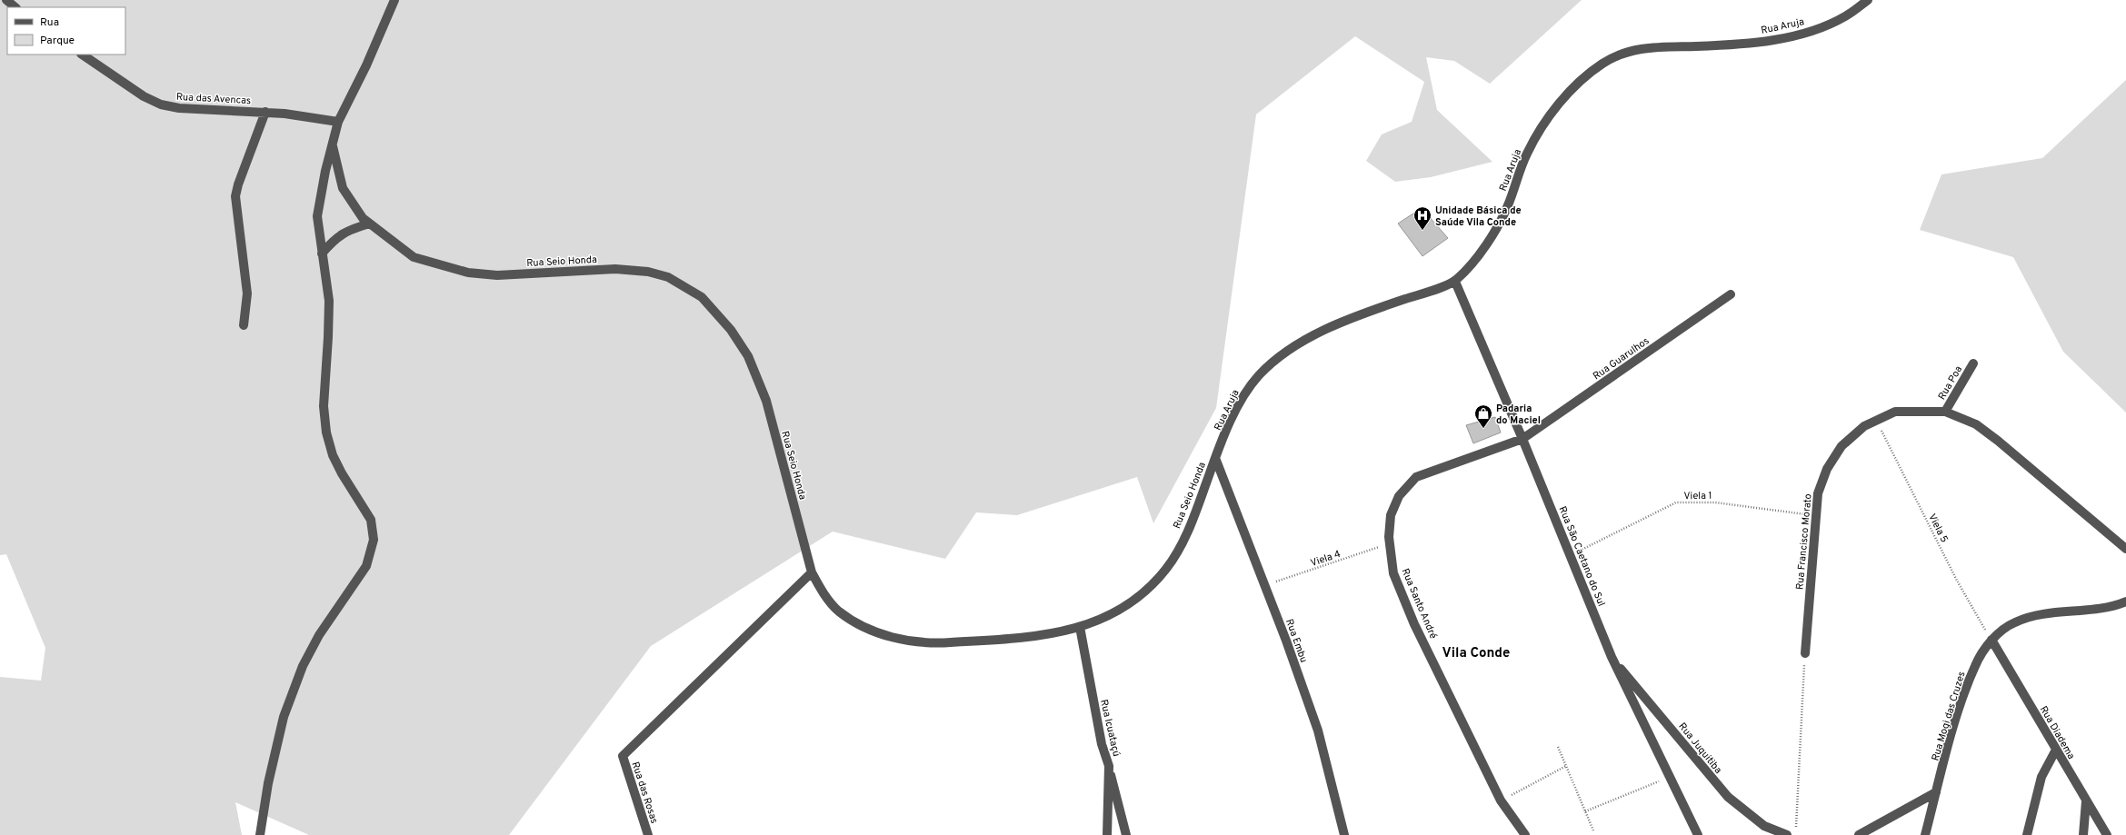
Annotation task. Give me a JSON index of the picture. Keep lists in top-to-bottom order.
{
  "streets": {
    "street": [
      "Rua Aruja",
      "Rua das Avencas",
      "Rua Seio Honda",
      "Rua Guarulhos",
      "Rua Poa",
      "Rua Francisco Morato",
      "Rua São Caetano do Sul",
      "Rua Santo André",
      "Rua Embu",
      "Rua Mogi das Cruzes",
      "Rua Icuataçú",
      "Rua Diadema",
      "Rua Juquitiba",
      "Rua das Rosas"
    ],
    "path": ["Viela 1", "Viela 5", "Viela 4"]
  },
  "crossings": [
    ["Rua Aruja", "Rua Seio Honda"],
    ["Rua Aruja", "Rua São Caetano do Sul"],
    ["Rua Aruja", "Rua Embu"],
    ["Rua Seio Honda", "Rua Embu"],
    ["Rua Seio Honda", "Rua Icuataçú"],
    ["Rua Seio Honda", "Rua das Rosas"],
    ["Rua Guarulhos", "Rua São Caetano do Sul"],
    ["Rua Guarulhos", "Rua Santo André"],
    ["Rua Poa", "Rua Francisco Morato"],
    ["Viela 1", "Rua Francisco Morato"],
    ["Viela 1", "Rua São Caetano do Sul"],
    ["Viela 5", "Rua Francisco Morato"],
    ["Viela 5", "Rua Mogi das Cruzes"],
    ["Viela 5", "Rua Diadema"],
    ["Rua São Caetano do Sul", "Rua Santo André"],
    ["Rua São Caetano do Sul", "Rua Juquitiba"],
    ["Viela 4", "Rua Santo André"],
    ["Viela 4", "Rua Embu"],
    ["Rua Mogi das Cruzes", "Rua Diadema"]
  ],
  "districts": ["Vila Conde"],
  "places": {
    "hospital": ["Unidade Básica de Saúde Vila Conde"],
    "shop": ["Padaria do Maciel"]
  },
  "legend": ["Rua", "Parque"]
}
